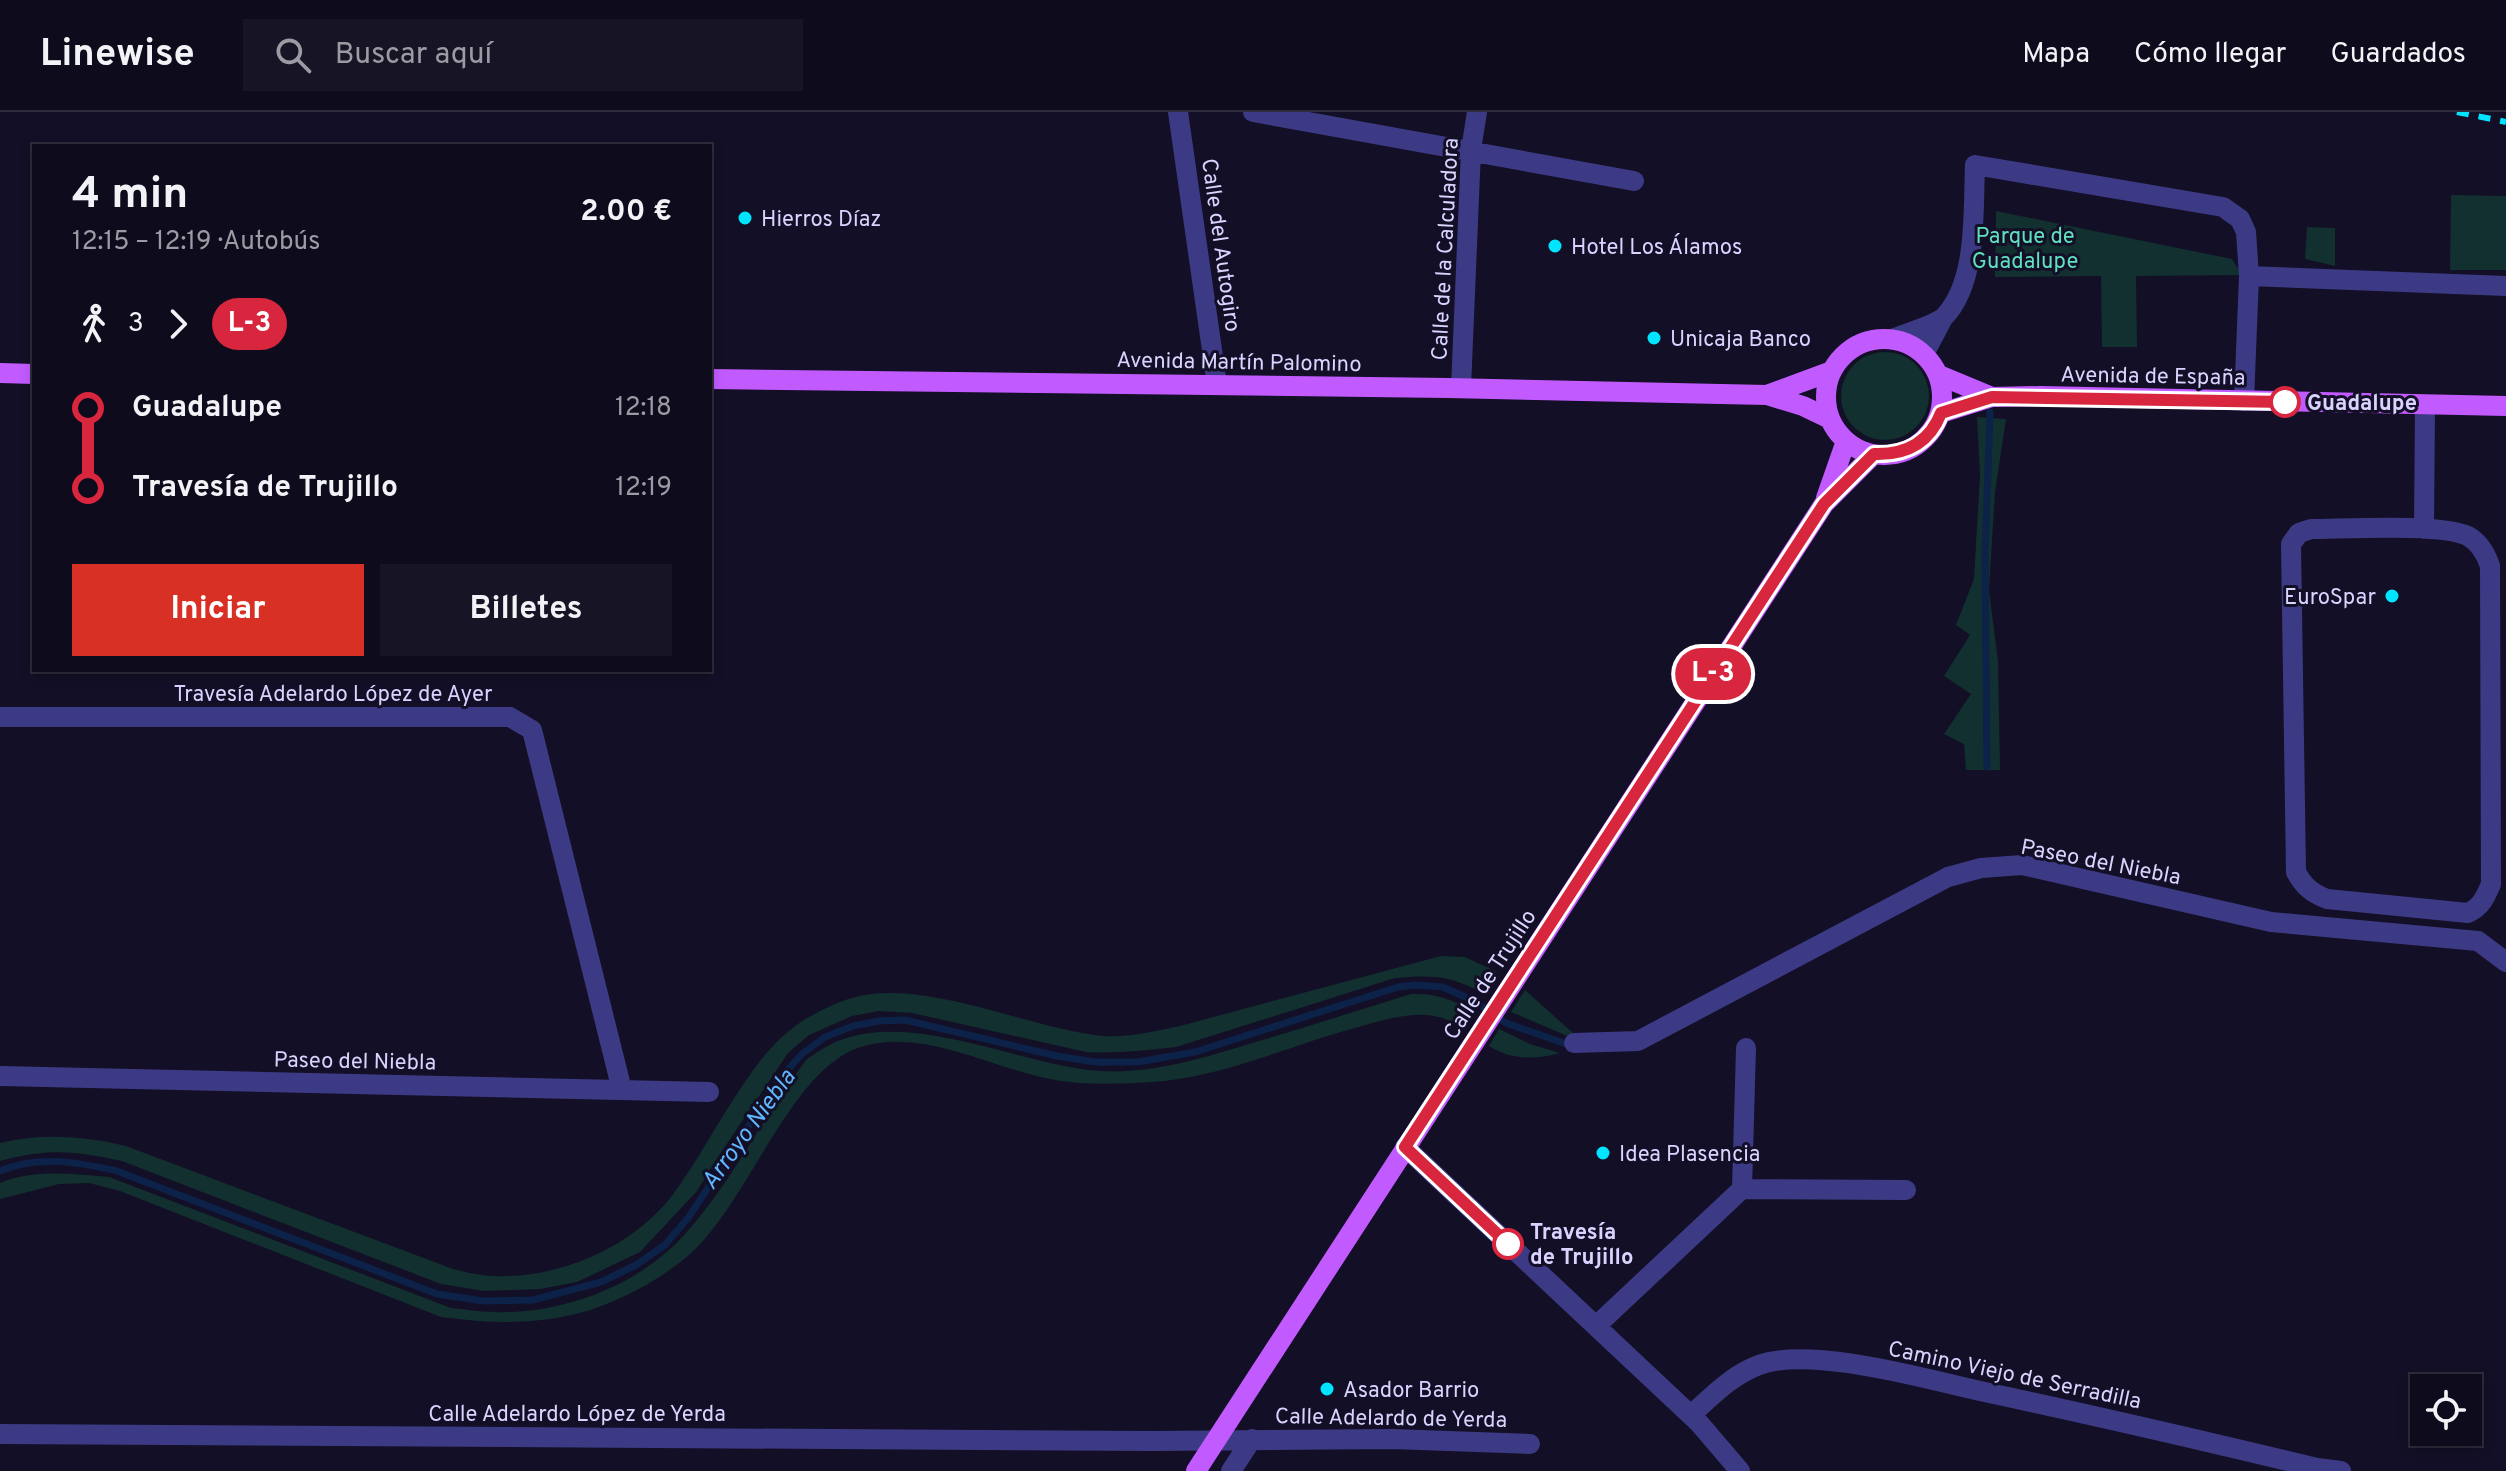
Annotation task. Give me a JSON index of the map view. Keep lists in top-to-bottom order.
{
  "streets": {
    "main road": ["Avenida Martín Palomino", "Avenida de España", "Calle de Trujillo"],
    "street": [
      "Calle del Autogiro",
      "Calle de la Calculadora",
      "Travesía Adelardo López de Ayer",
      "Paseo del Niebla",
      "Camino Viejo de Serradilla",
      "Calle Adelardo López de Yerda",
      "Calle Adelardo de Yerda"
    ]
  },
  "crossings": [
    ["Calle del Autogiro", "Avenida Martín Palomino"],
    ["Calle de la Calculadora", "Avenida Martín Palomino"],
    ["Avenida Martín Palomino", "Avenida de España"],
    ["Travesía Adelardo López de Ayer", "Paseo del Niebla"],
    ["Calle de Trujillo", "Calle Adelardo López de Yerda"],
    ["Calle de Trujillo", "Calle Adelardo de Yerda"],
    ["Calle Adelardo López de Yerda", "Calle Adelardo de Yerda"]
  ],
  "water": ["Arroyo Niebla"],
  "parks": ["Parque de Guadalupe"],
  "places": [
    "Hierros Díaz",
    "Hotel Los Álamos",
    "Unicaja Banco",
    "Guadalupe",
    "EuroSpar",
    "Idea Plasencia",
    "Travesía de Trujillo",
    "Asador Barrio"
  ],
  "lines": ["bus line L-3"],
  "page": {
    "header": "Linewise",
    "search": "Buscar aquí",
    "nav": ["Mapa", "Cómo llegar", "Guardados"],
    "on_map": "L-3",
    "heading": ["4 min", "12:15 – 12:19 · Autobús", "2.00 €"],
    "legs": ["3", "L-3"],
    "list": [
      {
        "name": "Guadalupe",
        "value": "12:18"
      },
      {
        "name": "Travesía de Trujillo",
        "value": "12:19"
      }
    ],
    "buttons": ["Iniciar", "Billetes"]
  }
}
